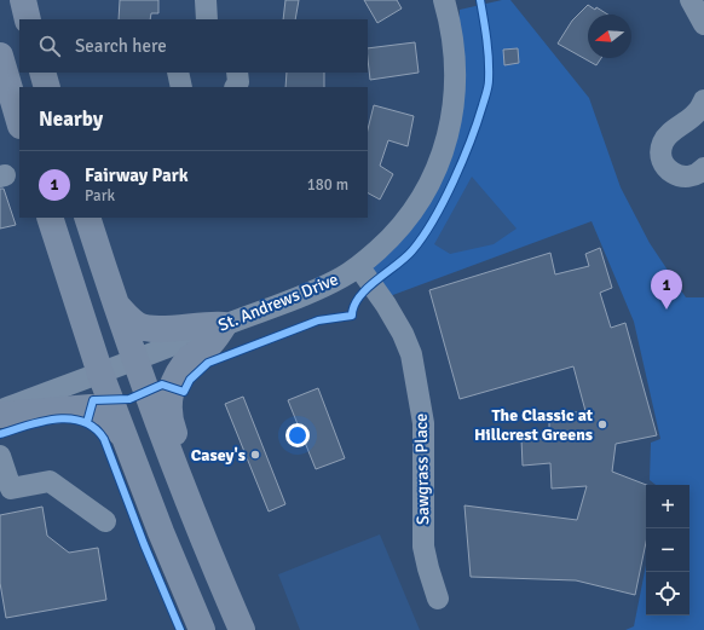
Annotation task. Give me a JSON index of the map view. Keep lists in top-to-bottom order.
{
  "streets": {
    "street": ["St. Andrews Drive", "Sawgrass Place"]
  },
  "crossings": [
    ["St. Andrews Drive", "Sawgrass Place"]
  ],
  "places": ["The Classic at Hillcrest Greens", "Casey's"],
  "north": "left",
  "page": {
    "search": "Search here",
    "heading": "Nearby",
    "list": [
      {
        "mark": "1",
        "name": "Fairway Park",
        "note": "Park",
        "value": "180 m"
      }
    ],
    "pins": "1",
    "map_buttons": ["+", "−"]
  }
}
